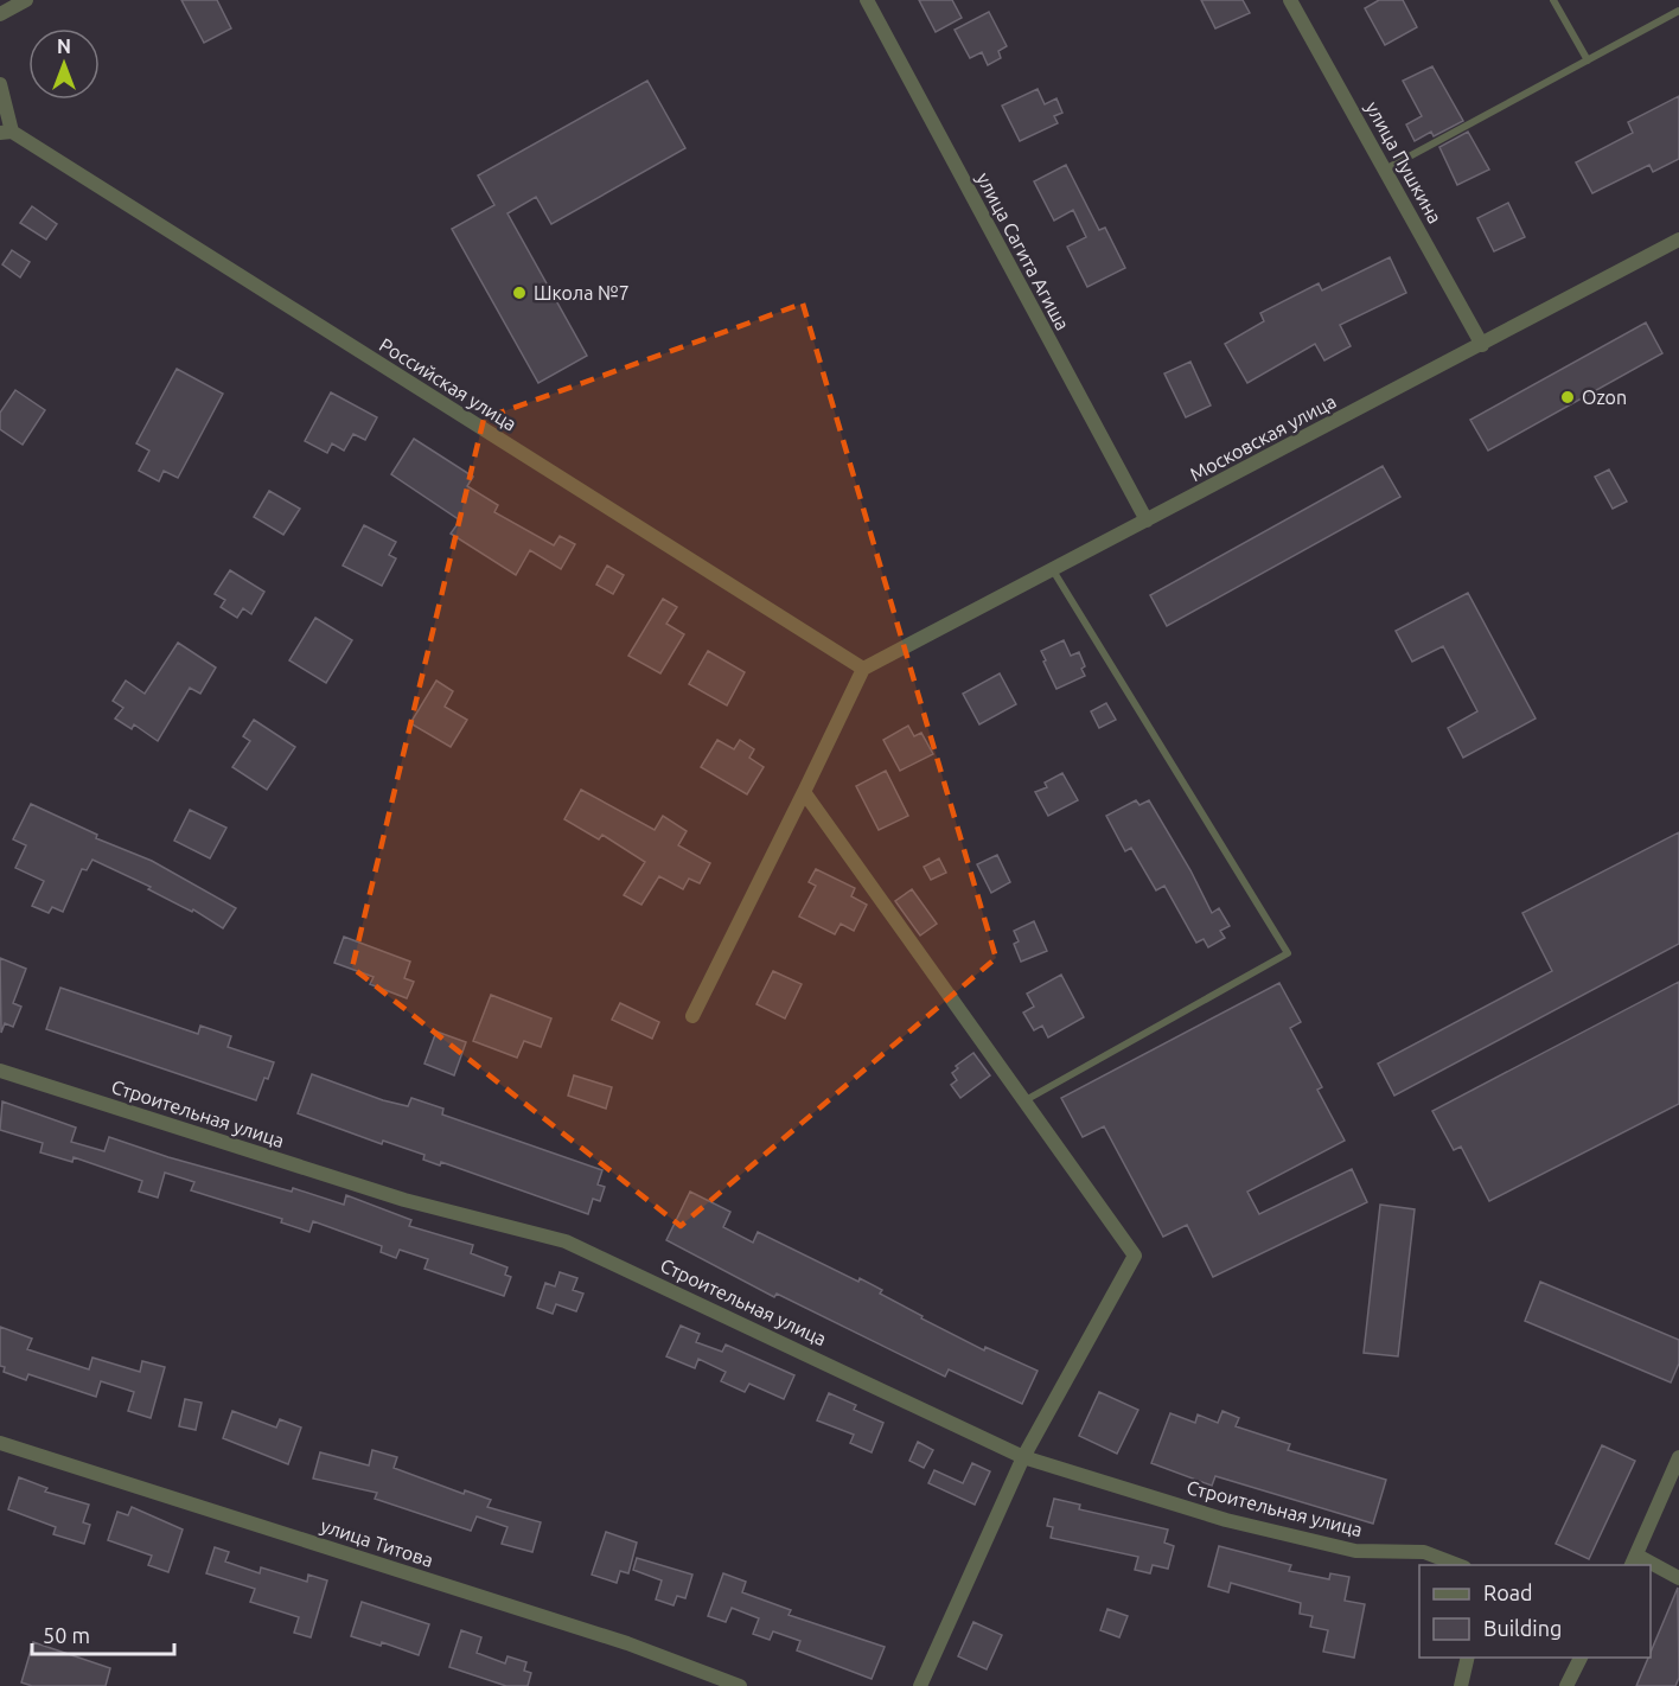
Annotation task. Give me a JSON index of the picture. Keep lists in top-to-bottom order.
{
  "streets": {
    "street": [
      "улица Пушкина",
      "улица Сагита Агиша",
      "Российская улица",
      "Московская улица",
      "Строительная улица",
      "улица Титова"
    ]
  },
  "crossings": [
    ["улица Пушкина", "Московская улица"],
    ["улица Сагита Агиша", "Московская улица"],
    ["Российская улица", "Московская улица"]
  ],
  "places": ["Школа №7", "Ozon"],
  "legend": ["Road", "Building"],
  "scale_bar": "50 m",
  "north": "top"
}
